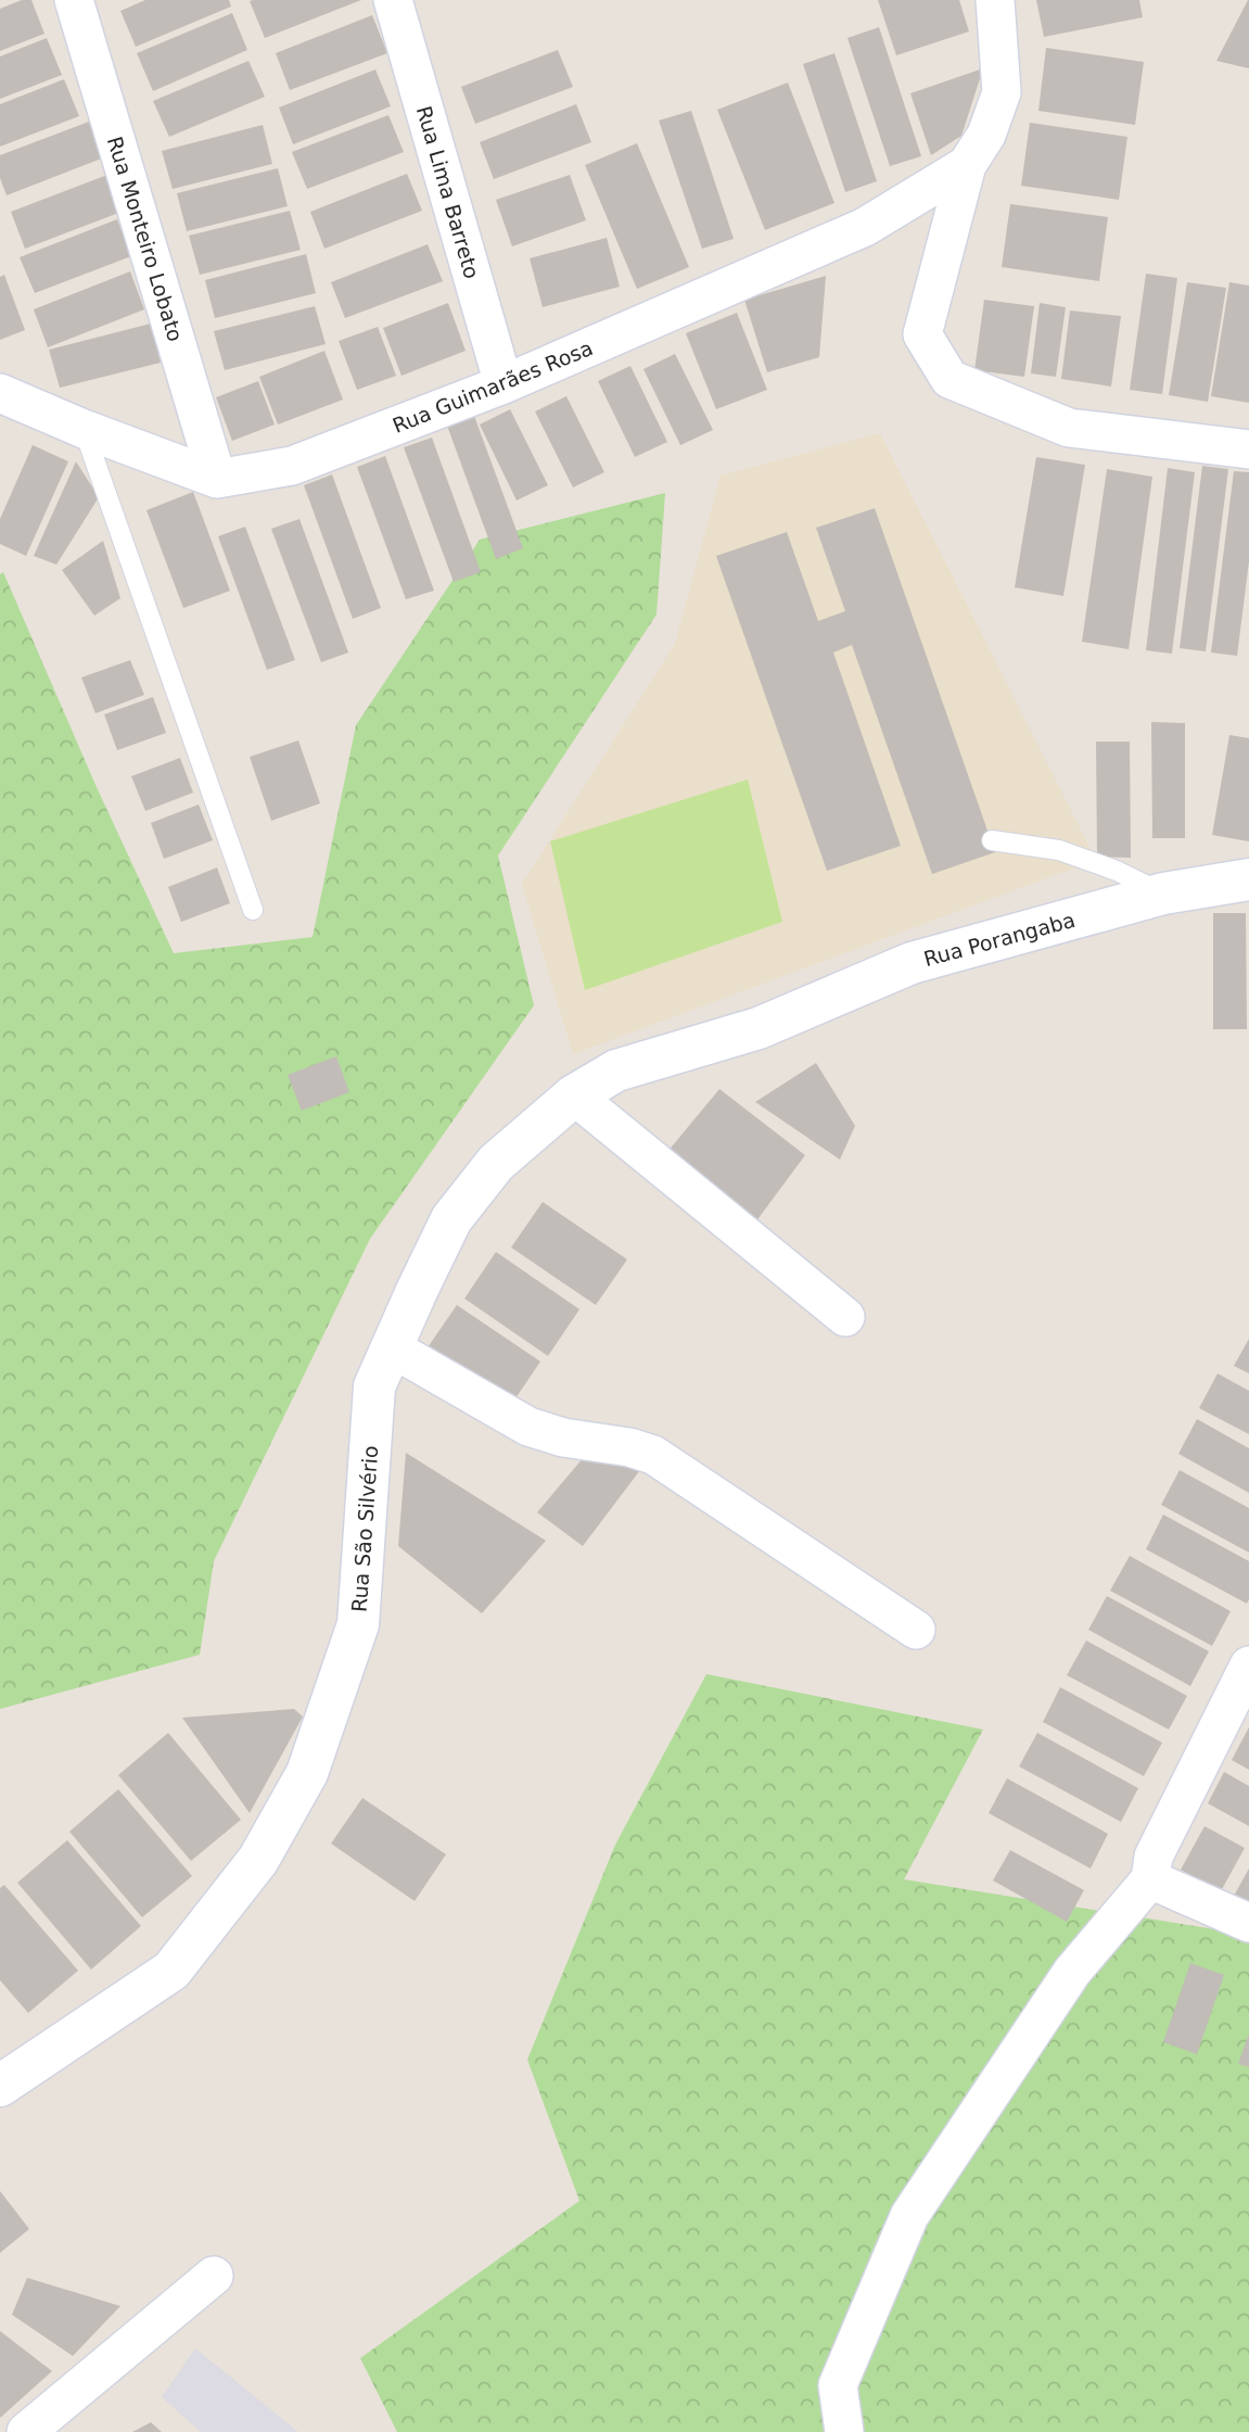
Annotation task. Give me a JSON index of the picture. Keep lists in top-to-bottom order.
{
  "streets": {
    "street": [
      "Rua Lima Barreto",
      "Rua Monteiro Lobato",
      "Rua Guimarães Rosa",
      "Rua Porangaba",
      "Rua São Silvério"
    ]
  },
  "crossings": [
    ["Rua Lima Barreto", "Rua Guimarães Rosa"],
    ["Rua Monteiro Lobato", "Rua Guimarães Rosa"],
    ["Rua Porangaba", "Rua São Silvério"]
  ]
}
